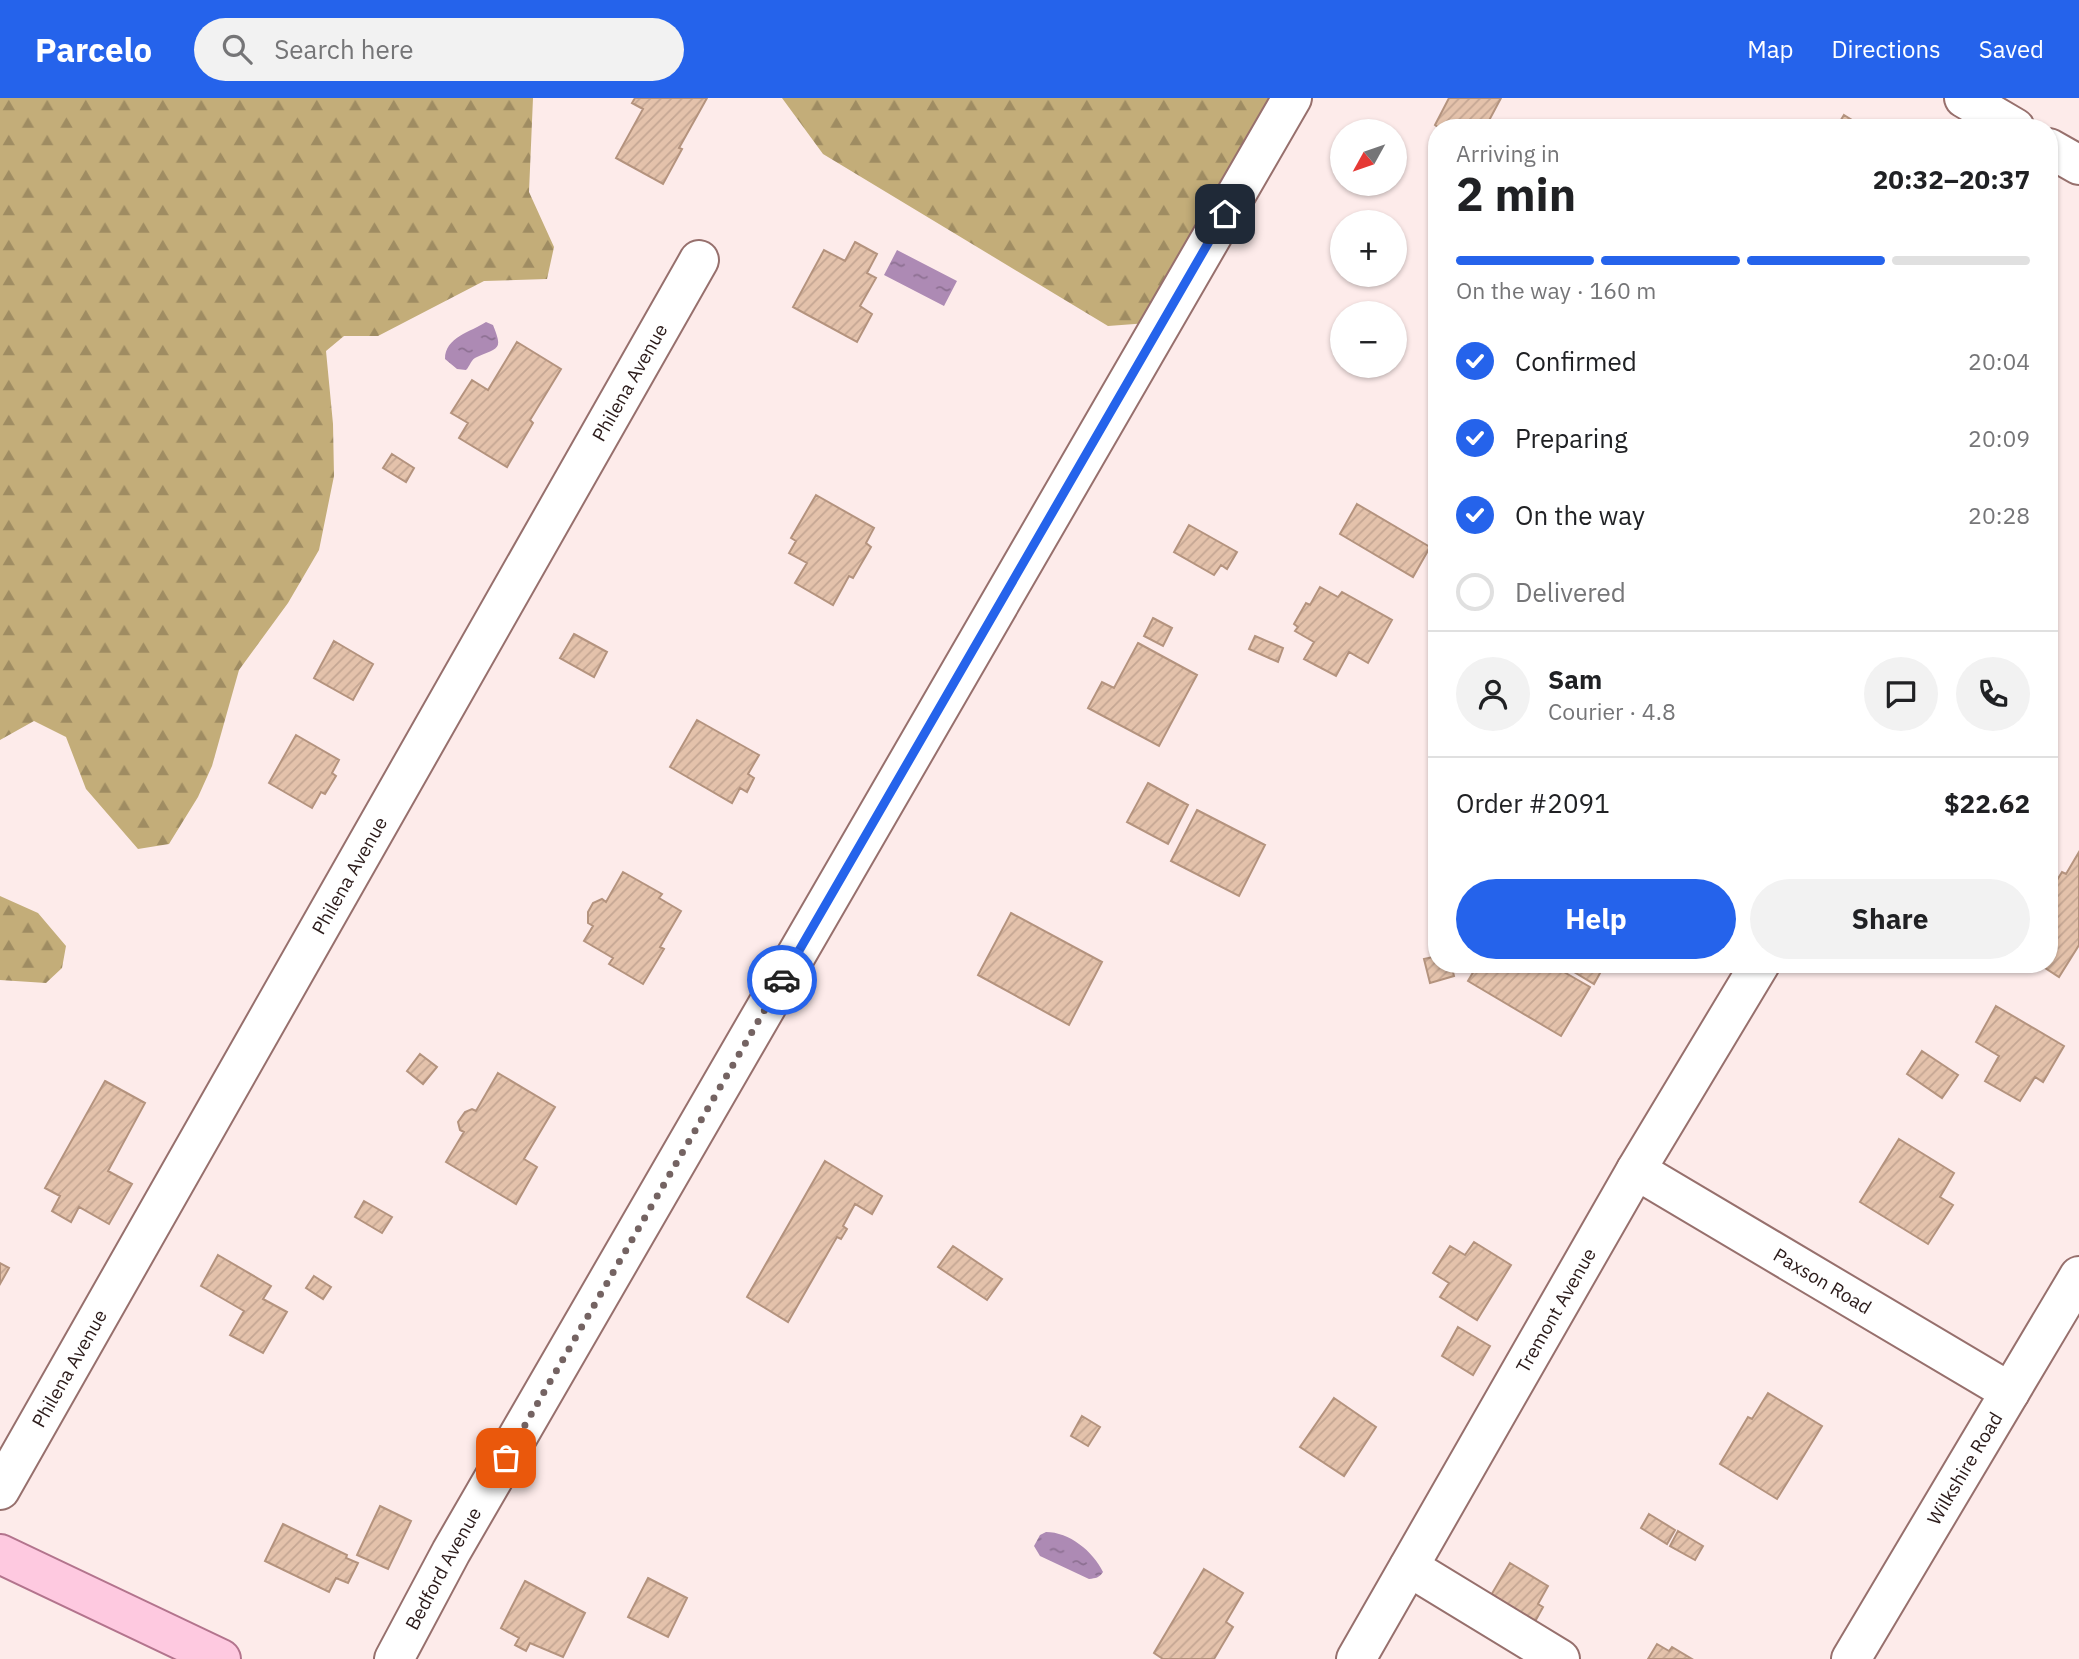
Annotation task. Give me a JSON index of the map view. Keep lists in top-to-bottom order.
{
  "streets": {
    "street": [
      "Philena Avenue",
      "Paxson Road",
      "Tremont Avenue",
      "Wilkshire Road",
      "Bedford Avenue"
    ]
  },
  "crossings": [
    ["Paxson Road", "Tremont Avenue"],
    ["Paxson Road", "Wilkshire Road"]
  ],
  "north": "bottom left",
  "page": {
    "header": "Parcelo",
    "search": "Search here",
    "nav": ["Map", "Directions", "Saved"],
    "map_buttons": ["+", "−"],
    "heading": ["2 min", "Arriving in", "20:32–20:37"],
    "panel": [
      "Sam",
      "Courier · 4.8",
      "Order #2091",
      "$22.62"
    ],
    "bar": "On the way · 160 m",
    "list": [
      ["Confirmed", "20:04"],
      ["Preparing", "20:09"],
      ["On the way", "20:28"],
      "Delivered"
    ],
    "buttons": ["Help", "Share"]
  }
}
